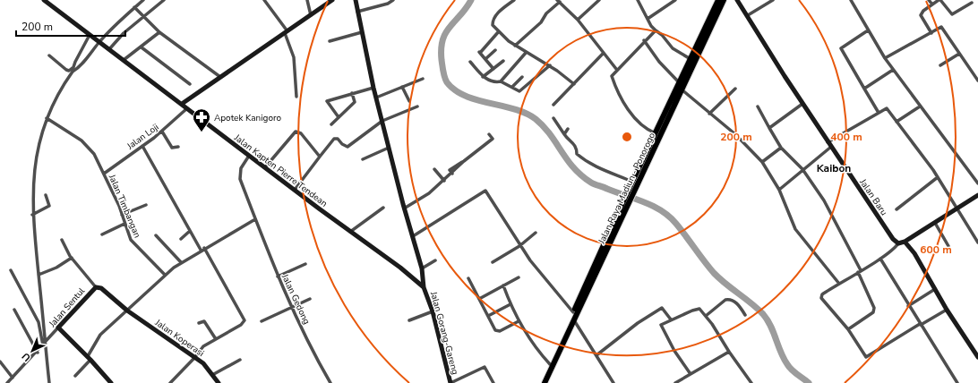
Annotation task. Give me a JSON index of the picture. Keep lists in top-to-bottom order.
{
  "streets": {
    "highway": ["Jalan Raya Madiun - Ponorogo"],
    "street": [
      "Jalan Loji",
      "Jalan Kapten Pierre Tendean",
      "Jalan Baru",
      "Jalan Timbangan",
      "Jalan Gedong",
      "Jalan Sentul",
      "Jalan Gorang-Gareng",
      "Jalan Koperasi"
    ]
  },
  "crossings": [
    ["Jalan Loji", "Jalan Kapten Pierre Tendean"],
    ["Jalan Loji", "Jalan Timbangan"],
    ["Jalan Kapten Pierre Tendean", "Jalan Gorang-Gareng"],
    ["Jalan Sentul", "Jalan Koperasi"]
  ],
  "districts": ["Kaibon"],
  "places": {
    "pharmacy": ["Apotek Kanigoro"]
  },
  "scale_bar": "200 m",
  "north": "bottom left",
  "rings": ["200 m", "400 m", "600 m"]
}
